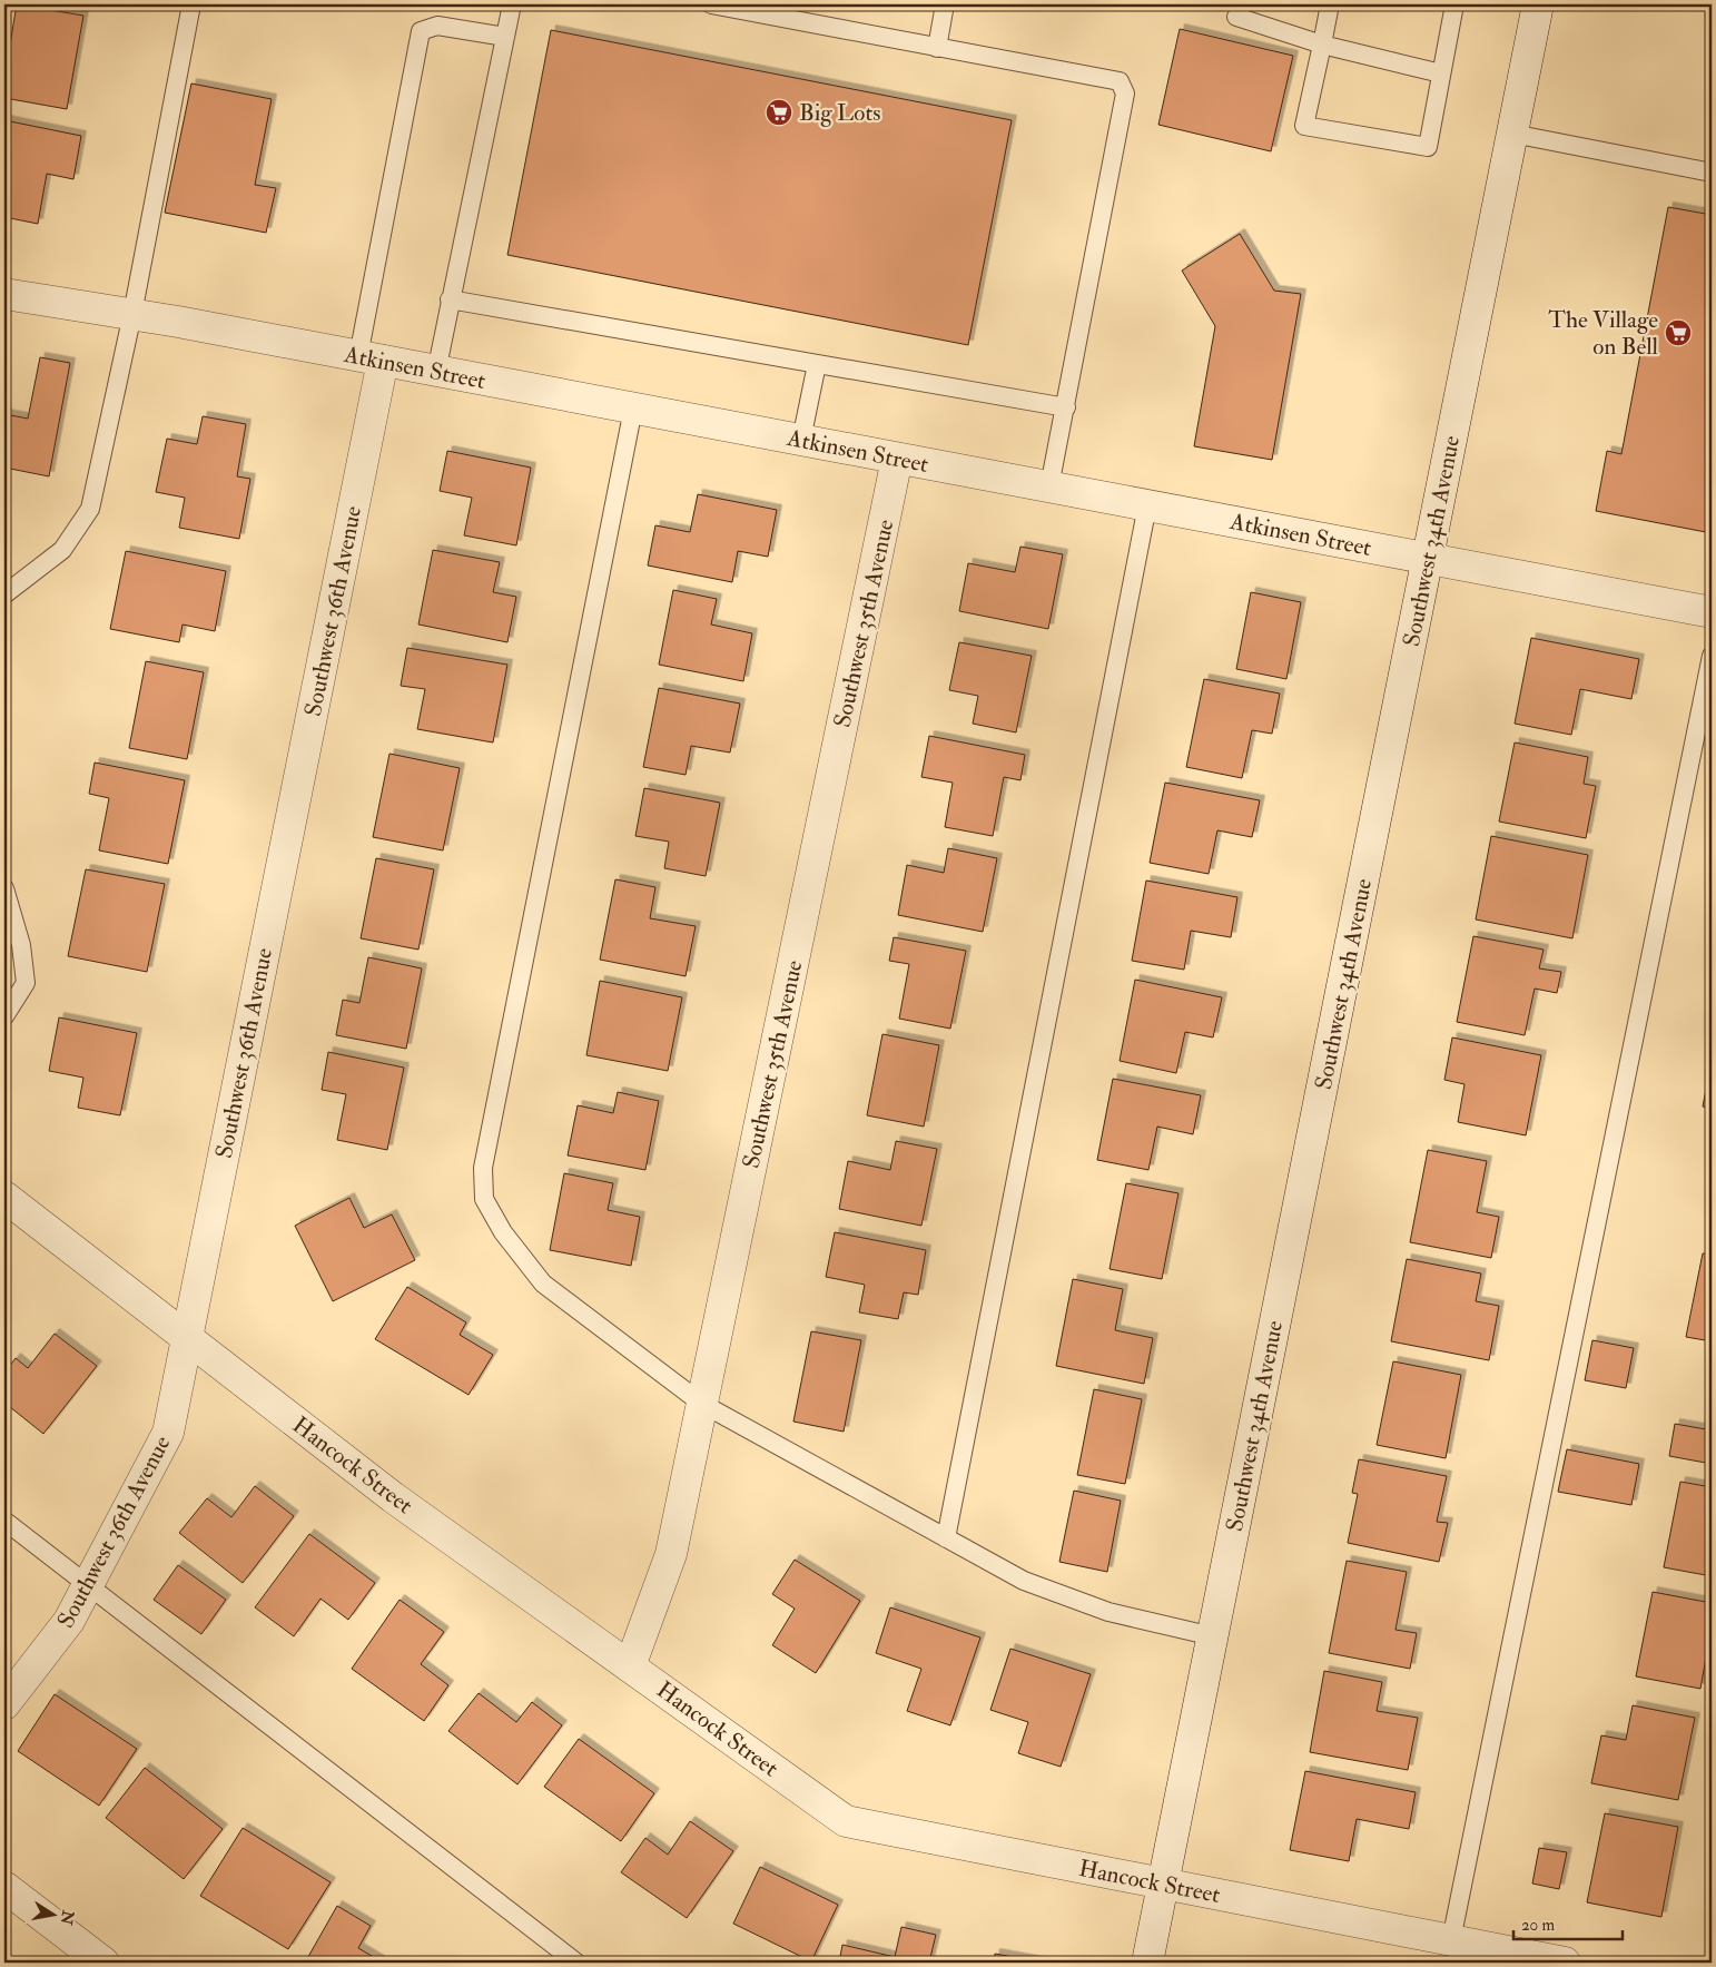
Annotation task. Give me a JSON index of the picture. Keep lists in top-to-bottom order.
{
  "streets": {
    "street": [
      "Atkinsen Street",
      "Southwest 34th Avenue",
      "Southwest 36th Avenue",
      "Southwest 35th Avenue",
      "Hancock Street"
    ]
  },
  "crossings": [
    ["Atkinsen Street", "Southwest 34th Avenue"],
    ["Atkinsen Street", "Southwest 36th Avenue"],
    ["Atkinsen Street", "Southwest 35th Avenue"],
    ["Southwest 34th Avenue", "Hancock Street"],
    ["Southwest 36th Avenue", "Hancock Street"],
    ["Southwest 35th Avenue", "Hancock Street"]
  ],
  "places": {
    "supermarket": ["Big Lots", "The Village on Bell"]
  },
  "scale_bar": "20 m",
  "north": "right"
}
